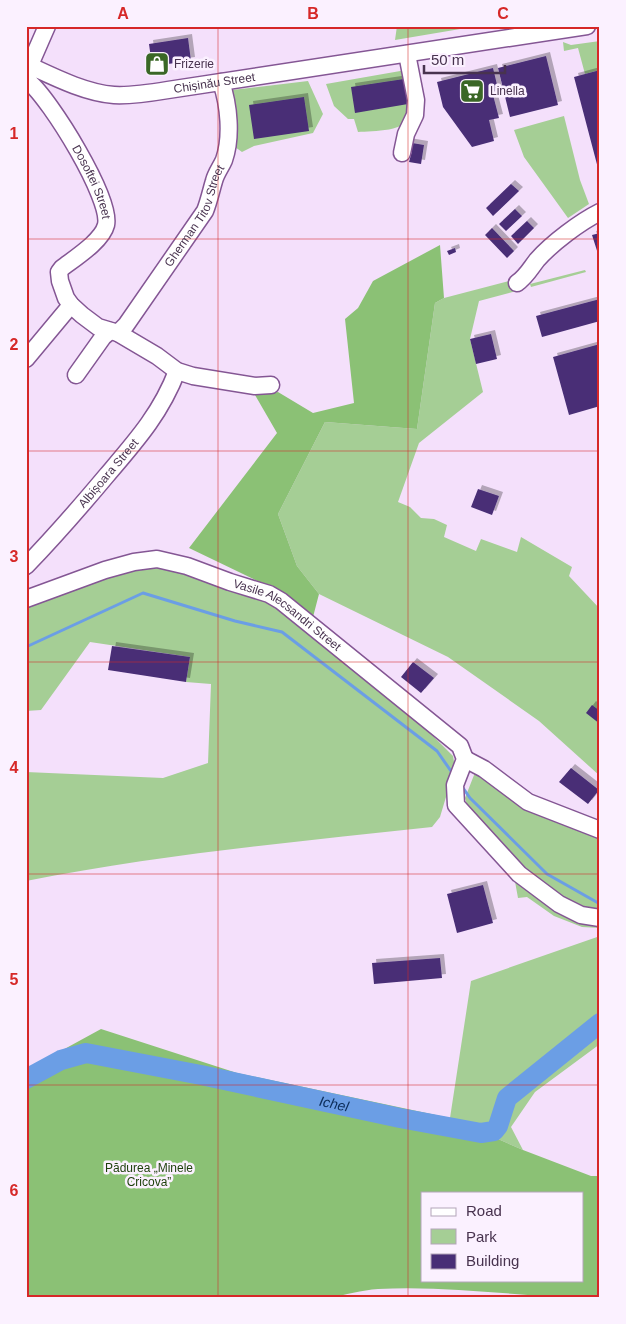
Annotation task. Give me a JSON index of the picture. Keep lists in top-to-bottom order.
{
  "streets": {
    "street": [
      "Chișinău Street",
      "Dosoftei Street",
      "Gherman Titov Street",
      "Albișoara Street",
      "Vasile Alecsandri Street"
    ]
  },
  "crossings": [
    ["Chișinău Street", "Gherman Titov Street"]
  ],
  "water": ["Ichel"],
  "parks": ["Pădurea „Minele Cricova”"],
  "places": {
    "shop": ["Frizerie"],
    "supermarket": ["Linella"]
  },
  "legend": ["Road", "Park", "Building"],
  "scale_bar": "50 m",
  "grid": {
    "columns": ["A", "B", "C"],
    "rows": [
      "1",
      "2",
      "3",
      "4",
      "5",
      "6"
    ]
  }
}
